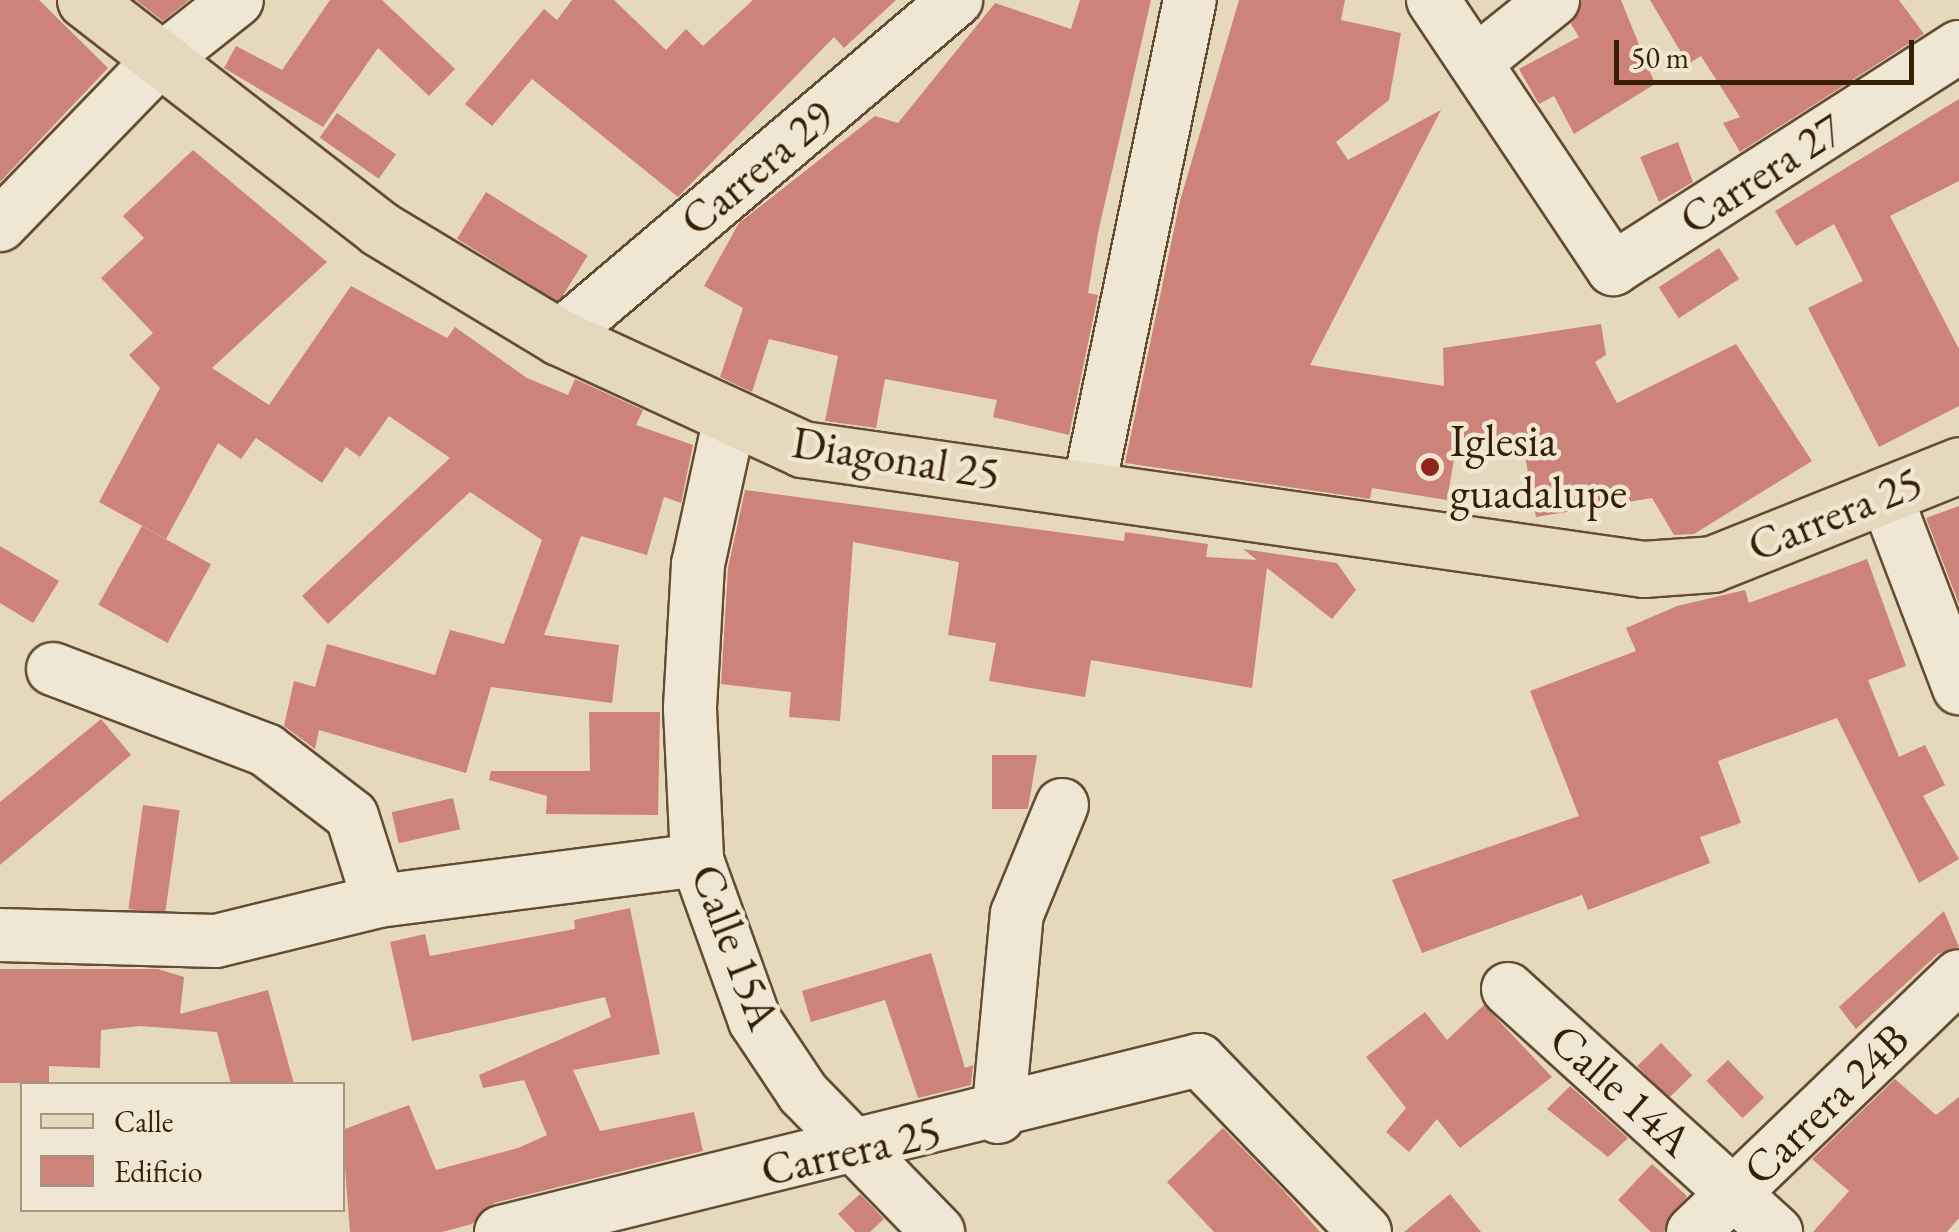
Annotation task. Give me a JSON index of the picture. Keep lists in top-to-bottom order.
{
  "streets": {
    "main road": ["Diagonal 25", "Carrera 25"],
    "street": [
      "Carrera 29",
      "Carrera 27",
      "Calle 15A",
      "Calle 14A",
      "Carrera 24B"
    ]
  },
  "crossings": [
    ["Carrera 29", "Diagonal 25"],
    ["Diagonal 25", "Carrera 25"],
    ["Diagonal 25", "Calle 15A"],
    ["Carrera 25", "Calle 15A"],
    ["Calle 14A", "Carrera 24B"]
  ],
  "places": ["Iglesia guadalupe"],
  "legend": ["Calle", "Edificio"],
  "scale_bar": "50 m"
}
